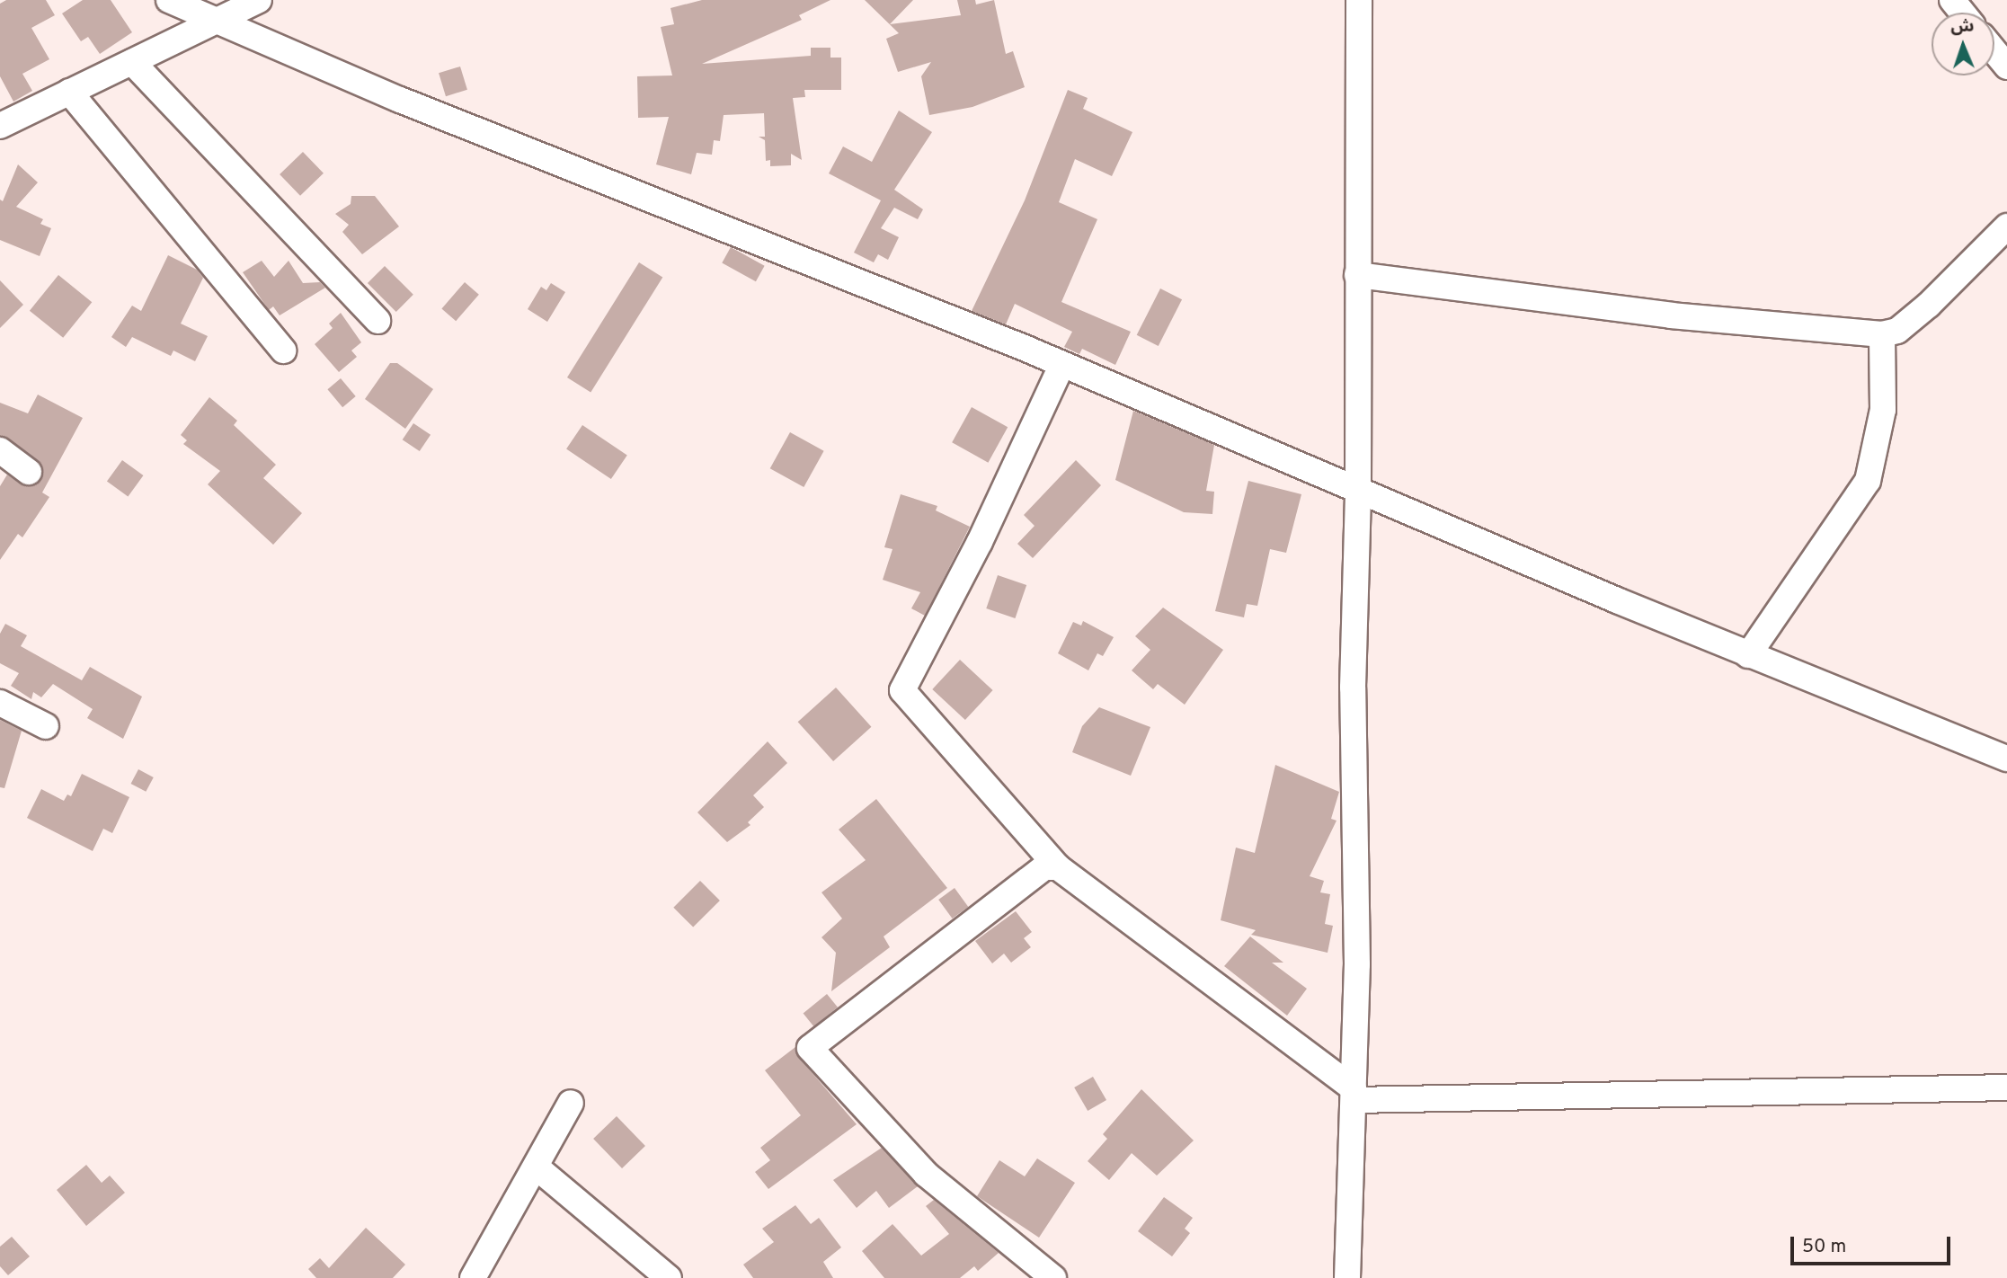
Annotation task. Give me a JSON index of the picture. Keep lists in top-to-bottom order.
{
  "scale_bar": "50 m",
  "north": "top"
}
